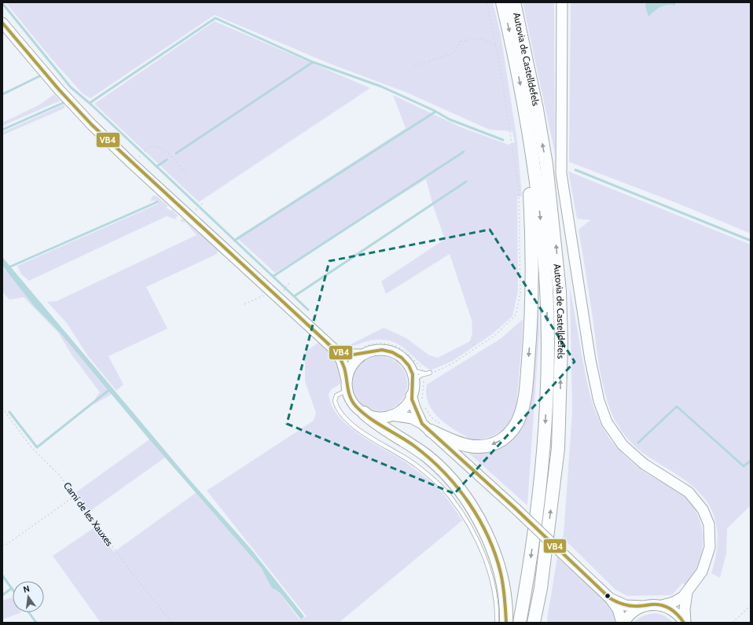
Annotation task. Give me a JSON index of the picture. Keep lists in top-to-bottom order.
{
  "streets": {
    "highway": ["Autovia de Castelldefels"],
    "path": ["Camí de les Xauxes"]
  },
  "lines": ["transit line VB4"],
  "north": "top"
}
